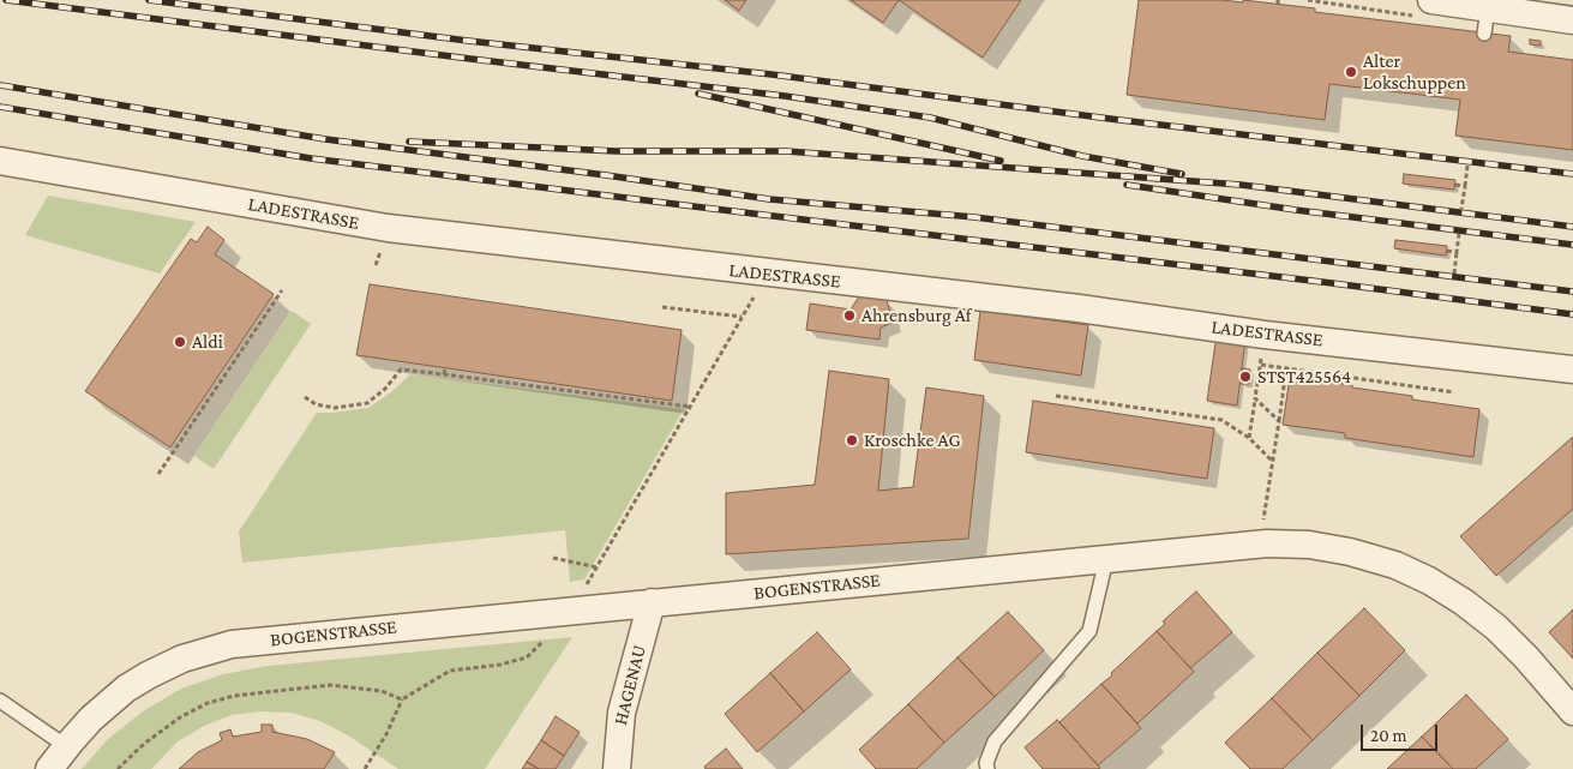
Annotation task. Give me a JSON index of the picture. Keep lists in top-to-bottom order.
{
  "streets": {
    "street": ["LADESTRASSE", "BOGENSTRASSE", "HAGENAU"]
  },
  "crossings": [
    ["BOGENSTRASSE", "HAGENAU"]
  ],
  "places": [
    "Alter Lokschuppen",
    "Ahrensburg Af",
    "Aldi",
    "STST425564",
    "Kroschke AG"
  ],
  "scale_bar": "20 m"
}
